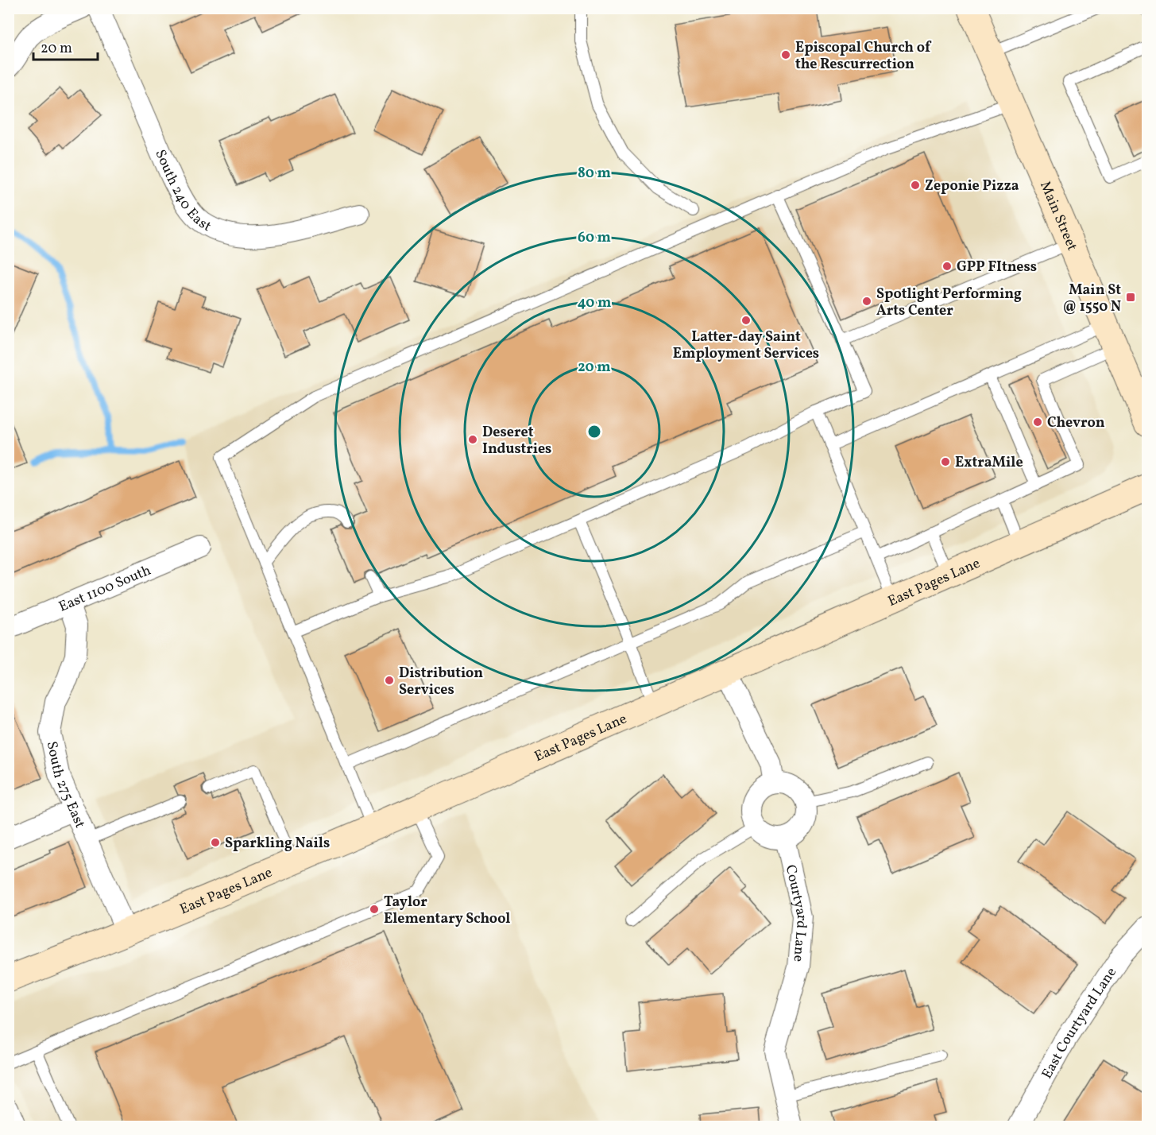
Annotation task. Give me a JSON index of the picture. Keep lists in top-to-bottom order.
{
  "streets": {
    "main road": ["Main Street", "East Pages Lane"],
    "street": [
      "South 240 East",
      "East 1100 South",
      "South 275 East",
      "Courtyard Lane",
      "East Courtyard Lane"
    ]
  },
  "crossings": [
    ["East Pages Lane", "South 275 East"],
    ["East 1100 South", "South 275 East"]
  ],
  "places": {
    "other": [
      "Episcopal Church of the Rescurrection",
      "Zeponie Pizza",
      "GPP FItness",
      "Spotlight Performing Arts Center",
      "Latter-day Saint Employment Services",
      "Chevron",
      "Deseret Industries",
      "ExtraMile",
      "Distribution Services",
      "Sparkling Nails",
      "Taylor Elementary School"
    ],
    "transit": ["Main St @ 1550 N"]
  },
  "scale_bar": "20 m",
  "rings": [
    "80 m",
    "60 m",
    "40 m",
    "20 m"
  ]
}
